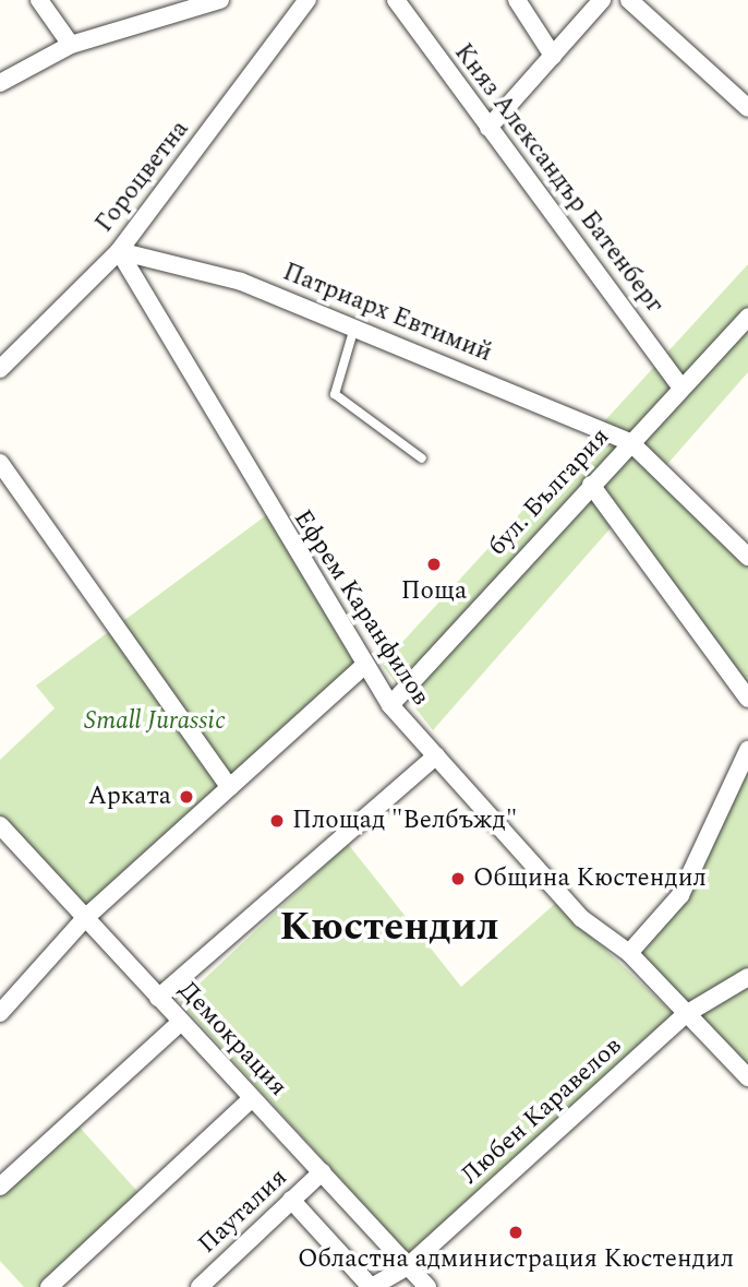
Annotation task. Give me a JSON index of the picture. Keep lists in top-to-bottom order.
{
  "streets": {
    "street": [
      "Гороцветна",
      "Княз Александър Батенберг",
      "Патриарх Евтимий",
      "бул. България",
      "Ефрем Каранфилов",
      "Демокрация",
      "Любен Kаравелов",
      "Пауталия"
    ]
  },
  "crossings": [
    ["Гороцветна", "Патриарх Евтимий"],
    ["Гороцветна", "Ефрем Каранфилов"],
    ["Княз Александър Батенберг", "бул. България"],
    ["Патриарх Евтимий", "бул. България"],
    ["Патриарх Евтимий", "Ефрем Каранфилов"],
    ["бул. България", "Ефрем Каранфилов"],
    ["Ефрем Каранфилов", "Любен Kаравелов"],
    ["Демокрация", "Любен Kаравелов"],
    ["Демокрация", "Пауталия"],
    ["Любен Kаравелов", "Пауталия"]
  ],
  "districts": ["Кюстендил"],
  "parks": ["Small Jurassic"],
  "places": [
    "Поща",
    "Арката",
    "Площад \"Велбъжд\"",
    "Община Кюстендил",
    "Областна администрация Кюстендил"
  ]
}
